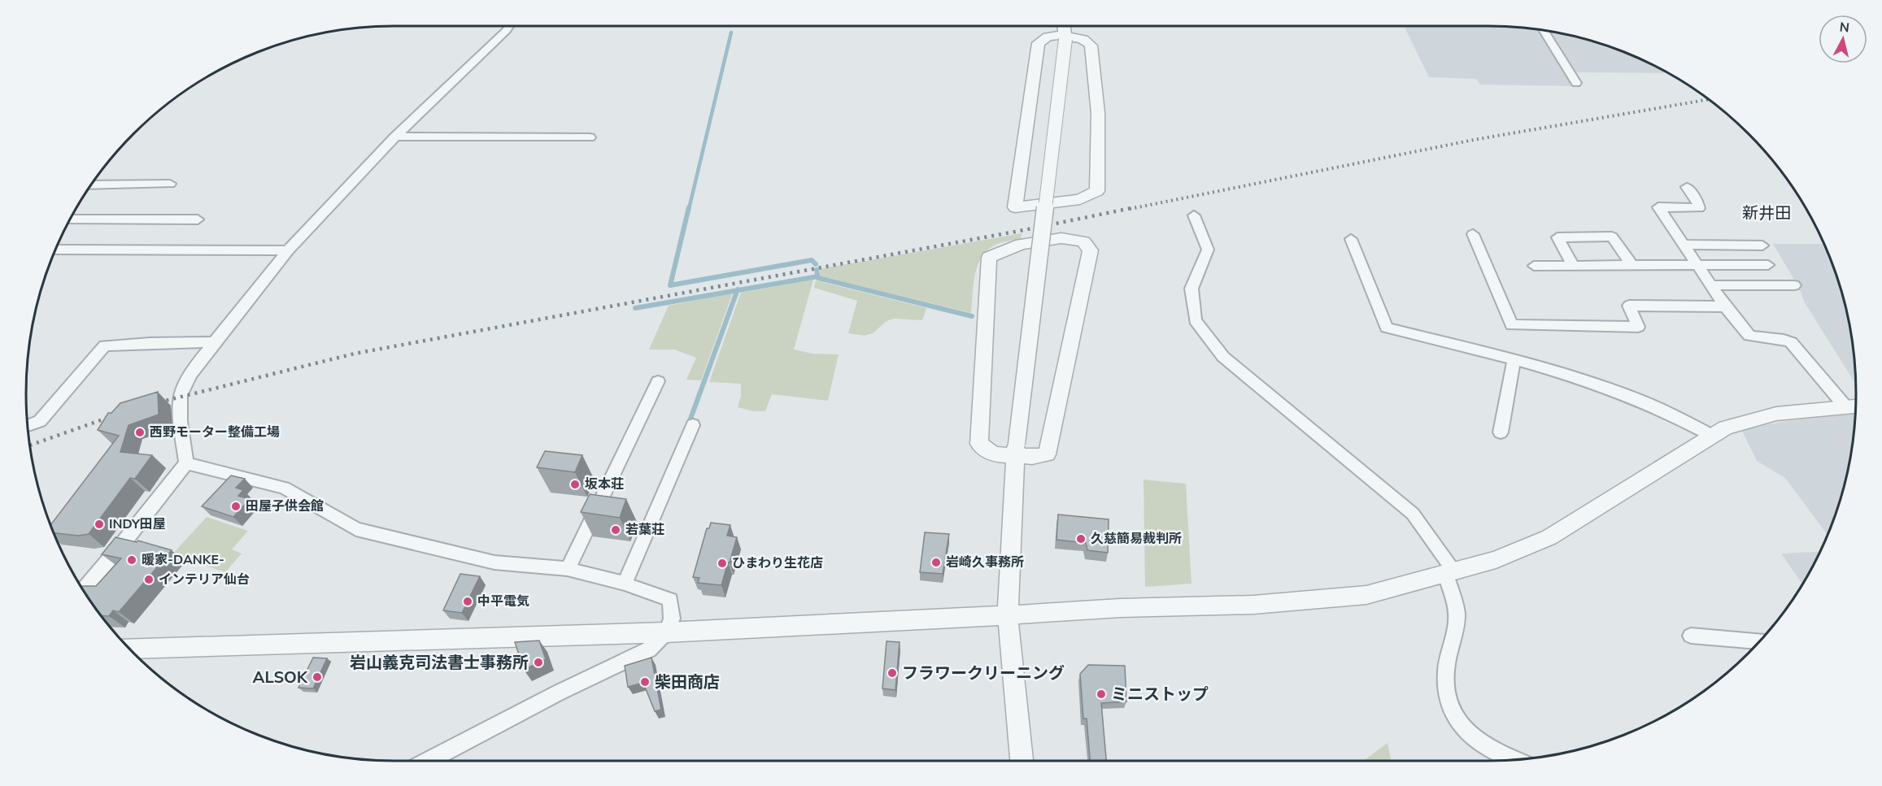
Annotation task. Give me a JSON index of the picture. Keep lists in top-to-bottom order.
{
  "districts": ["新井田"],
  "places": [
    "西野モーター整備工場",
    "坂本荘",
    "田屋子供会館",
    "INDY田屋",
    "若葉荘",
    "久慈簡易裁判所",
    "暖家-DANKE-",
    "岩崎久事務所",
    "ひまわり生花店",
    "インテリア仙台",
    "中平電気",
    "岩山義克司法書士事務所",
    "フラワークリーニング",
    "ALSOK",
    "柴田商店",
    "ミニストップ"
  ],
  "north": "top"
}
